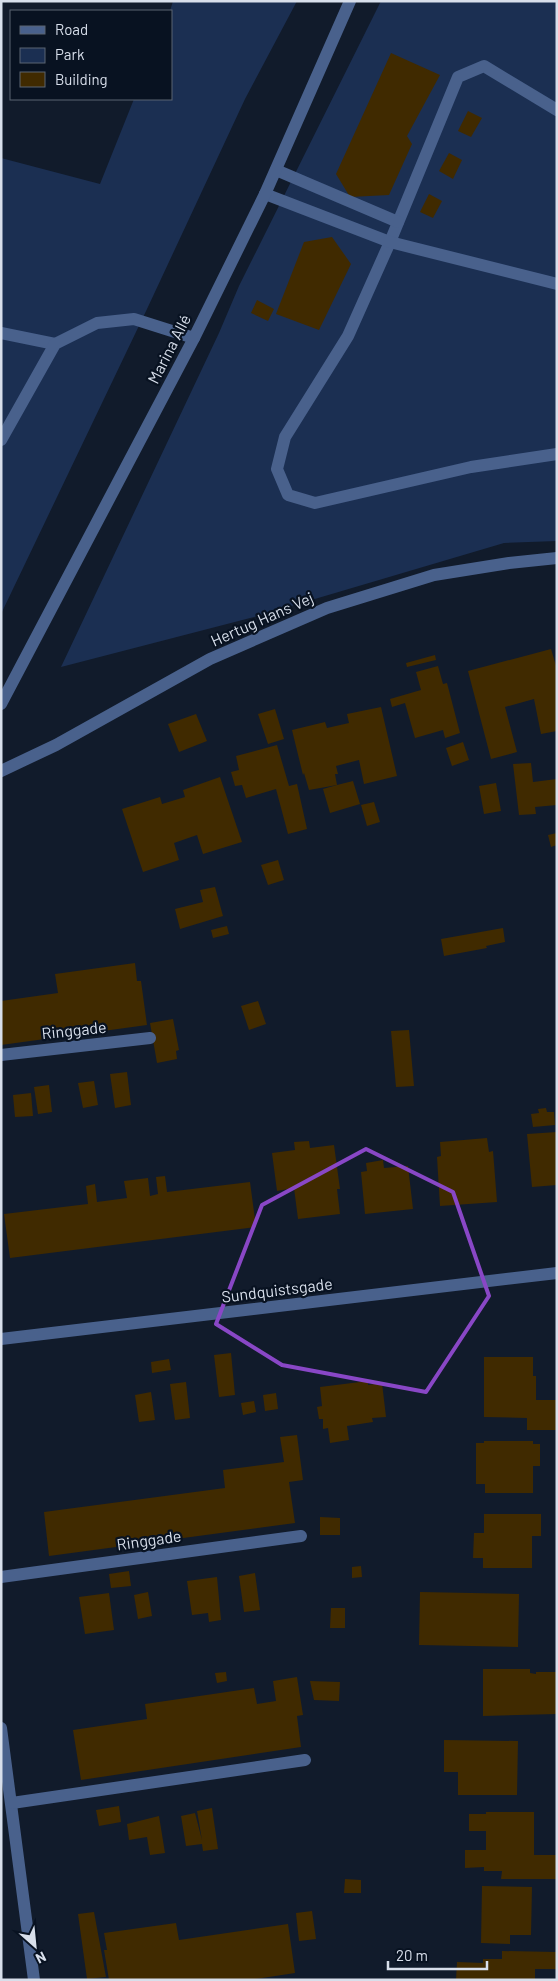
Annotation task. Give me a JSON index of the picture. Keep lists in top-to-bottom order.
{
  "streets": {
    "street": [
      "Marina Allé",
      "Hertug Hans Vej",
      "Ringgade",
      "Sundquistsgade"
    ]
  },
  "legend": ["Road", "Park", "Building"],
  "scale_bar": "20 m",
  "north": "bottom right"
}
